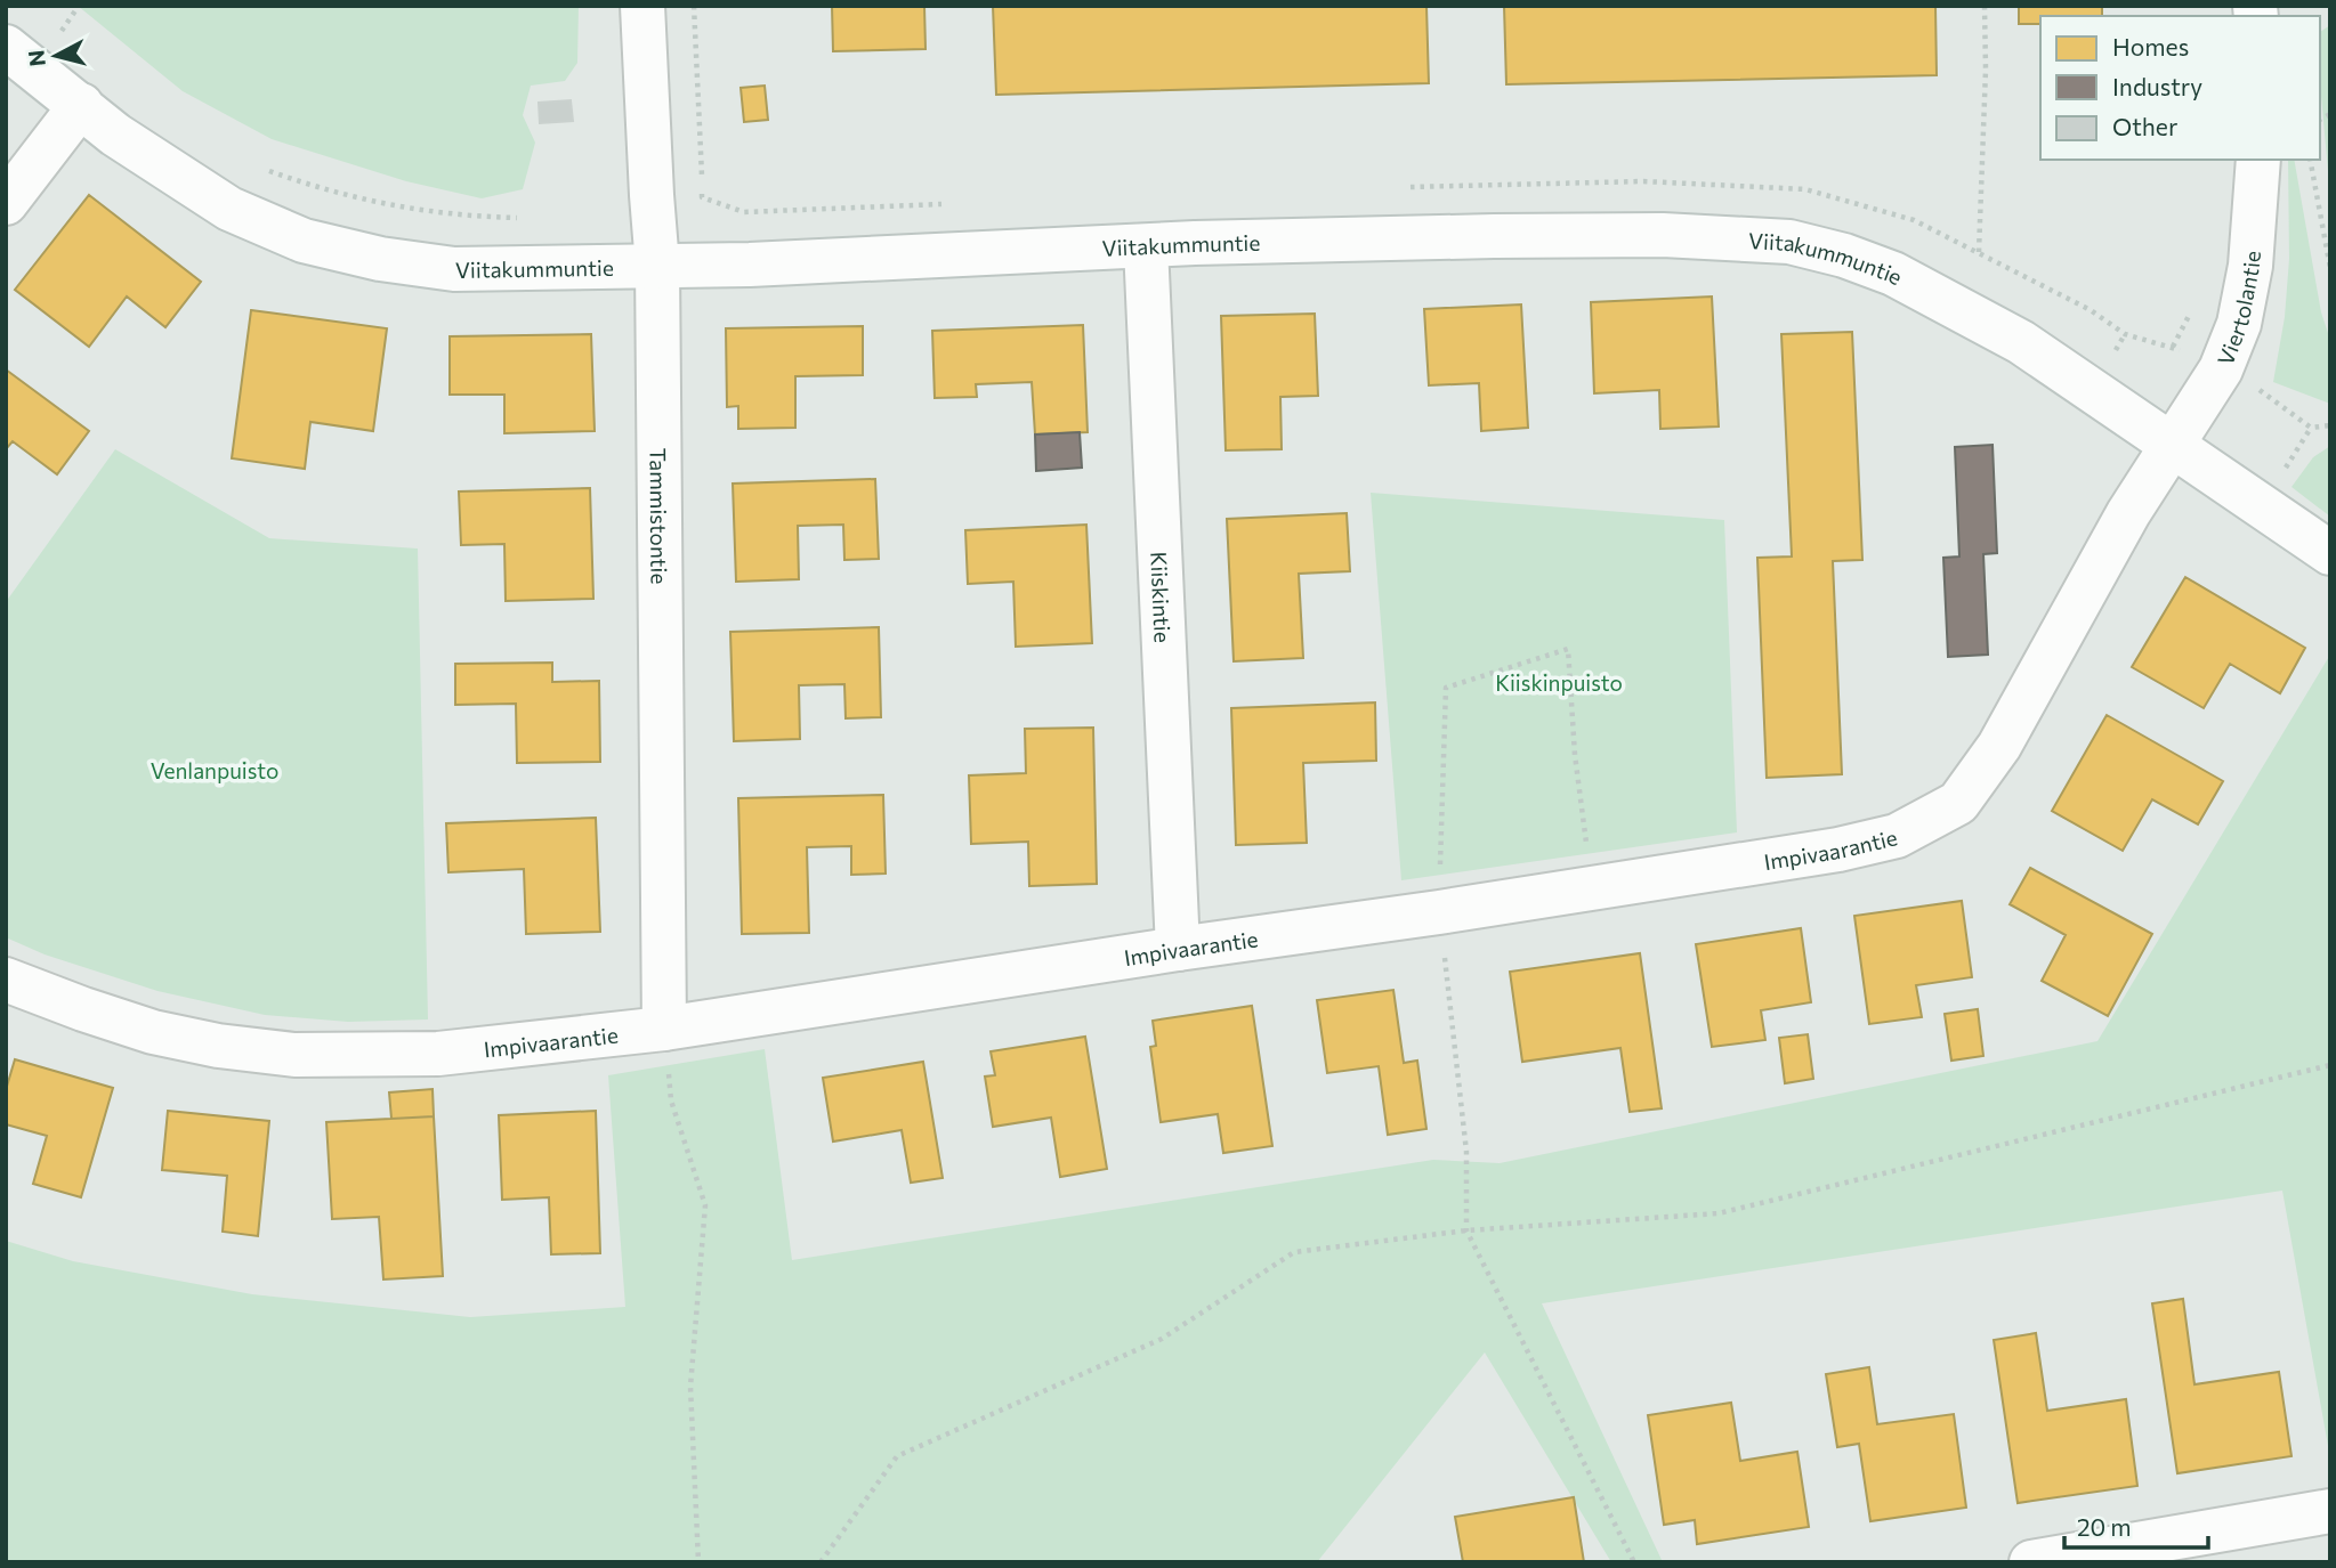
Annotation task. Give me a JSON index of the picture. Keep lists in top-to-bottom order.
{
  "streets": {
    "street": [
      "Viitakummuntie",
      "Viertolantie",
      "Tammistontie",
      "Kiiskintie",
      "Impivaarantie"
    ]
  },
  "crossings": [
    ["Viitakummuntie", "Viertolantie"],
    ["Viitakummuntie", "Tammistontie"],
    ["Viitakummuntie", "Kiiskintie"],
    ["Viitakummuntie", "Impivaarantie"],
    ["Viertolantie", "Impivaarantie"],
    ["Tammistontie", "Impivaarantie"],
    ["Kiiskintie", "Impivaarantie"]
  ],
  "parks": ["Kiiskinpuisto", "Venlanpuisto"],
  "legend": ["Homes", "Industry", "Other"],
  "scale_bar": "20 m",
  "north": "left"
}
